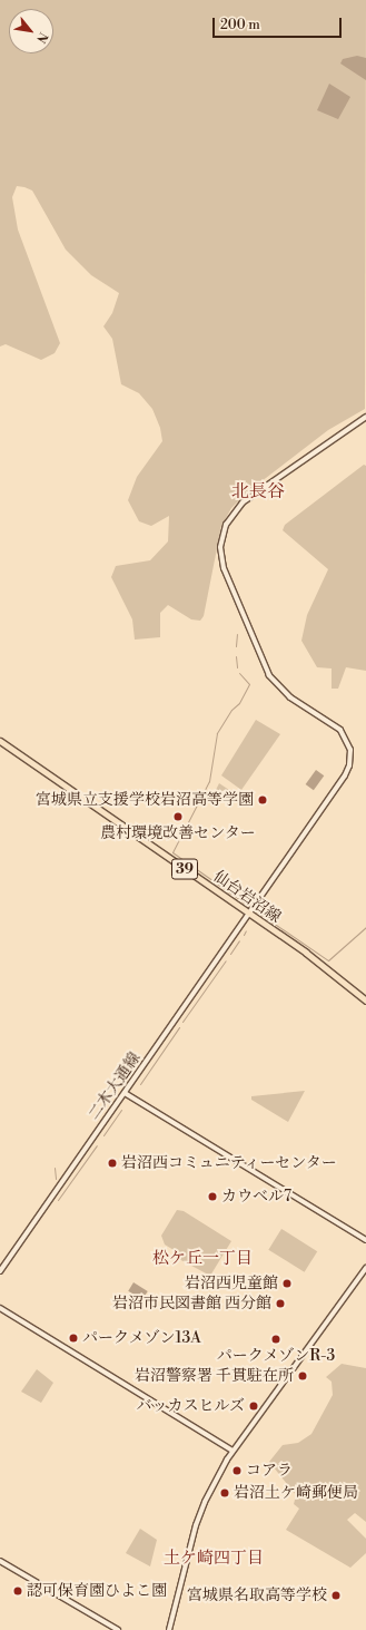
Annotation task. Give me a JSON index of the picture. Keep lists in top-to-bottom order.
{
  "streets": {
    "main road": ["39", "仙台岩沼線"],
    "street": ["二木大通線"]
  },
  "crossings": [
    ["仙台岩沼線", "二木大通線"]
  ],
  "districts": ["北長谷", "松ケ丘一丁目", "土ケ崎四丁目"],
  "places": [
    "宮城県立支援学校岩沼高等学園",
    "農村環境改善センター",
    "岩沼西コミュニティーセンター",
    "カウベル7",
    "岩沼西児童館",
    "岩沼市民図書館 西分館",
    "パークメゾン13A",
    "パークメゾンR-3",
    "岩沼警察署 千貫駐在所",
    "バッカスヒルズ",
    "コアラ",
    "岩沼土ケ崎郵便局",
    "認可保育園ひよこ園",
    "宮城県名取高等学校"
  ],
  "scale_bar": "200 m",
  "north": "bottom right"
}
